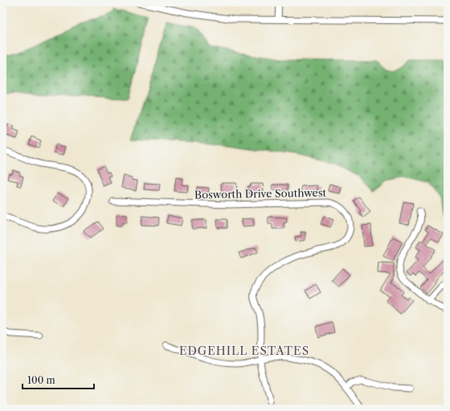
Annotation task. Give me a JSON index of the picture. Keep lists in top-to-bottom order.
{
  "streets": {
    "street": ["Bosworth Drive Southwest"]
  },
  "districts": ["EDGEHILL ESTATES"],
  "scale_bar": "100 m"
}
